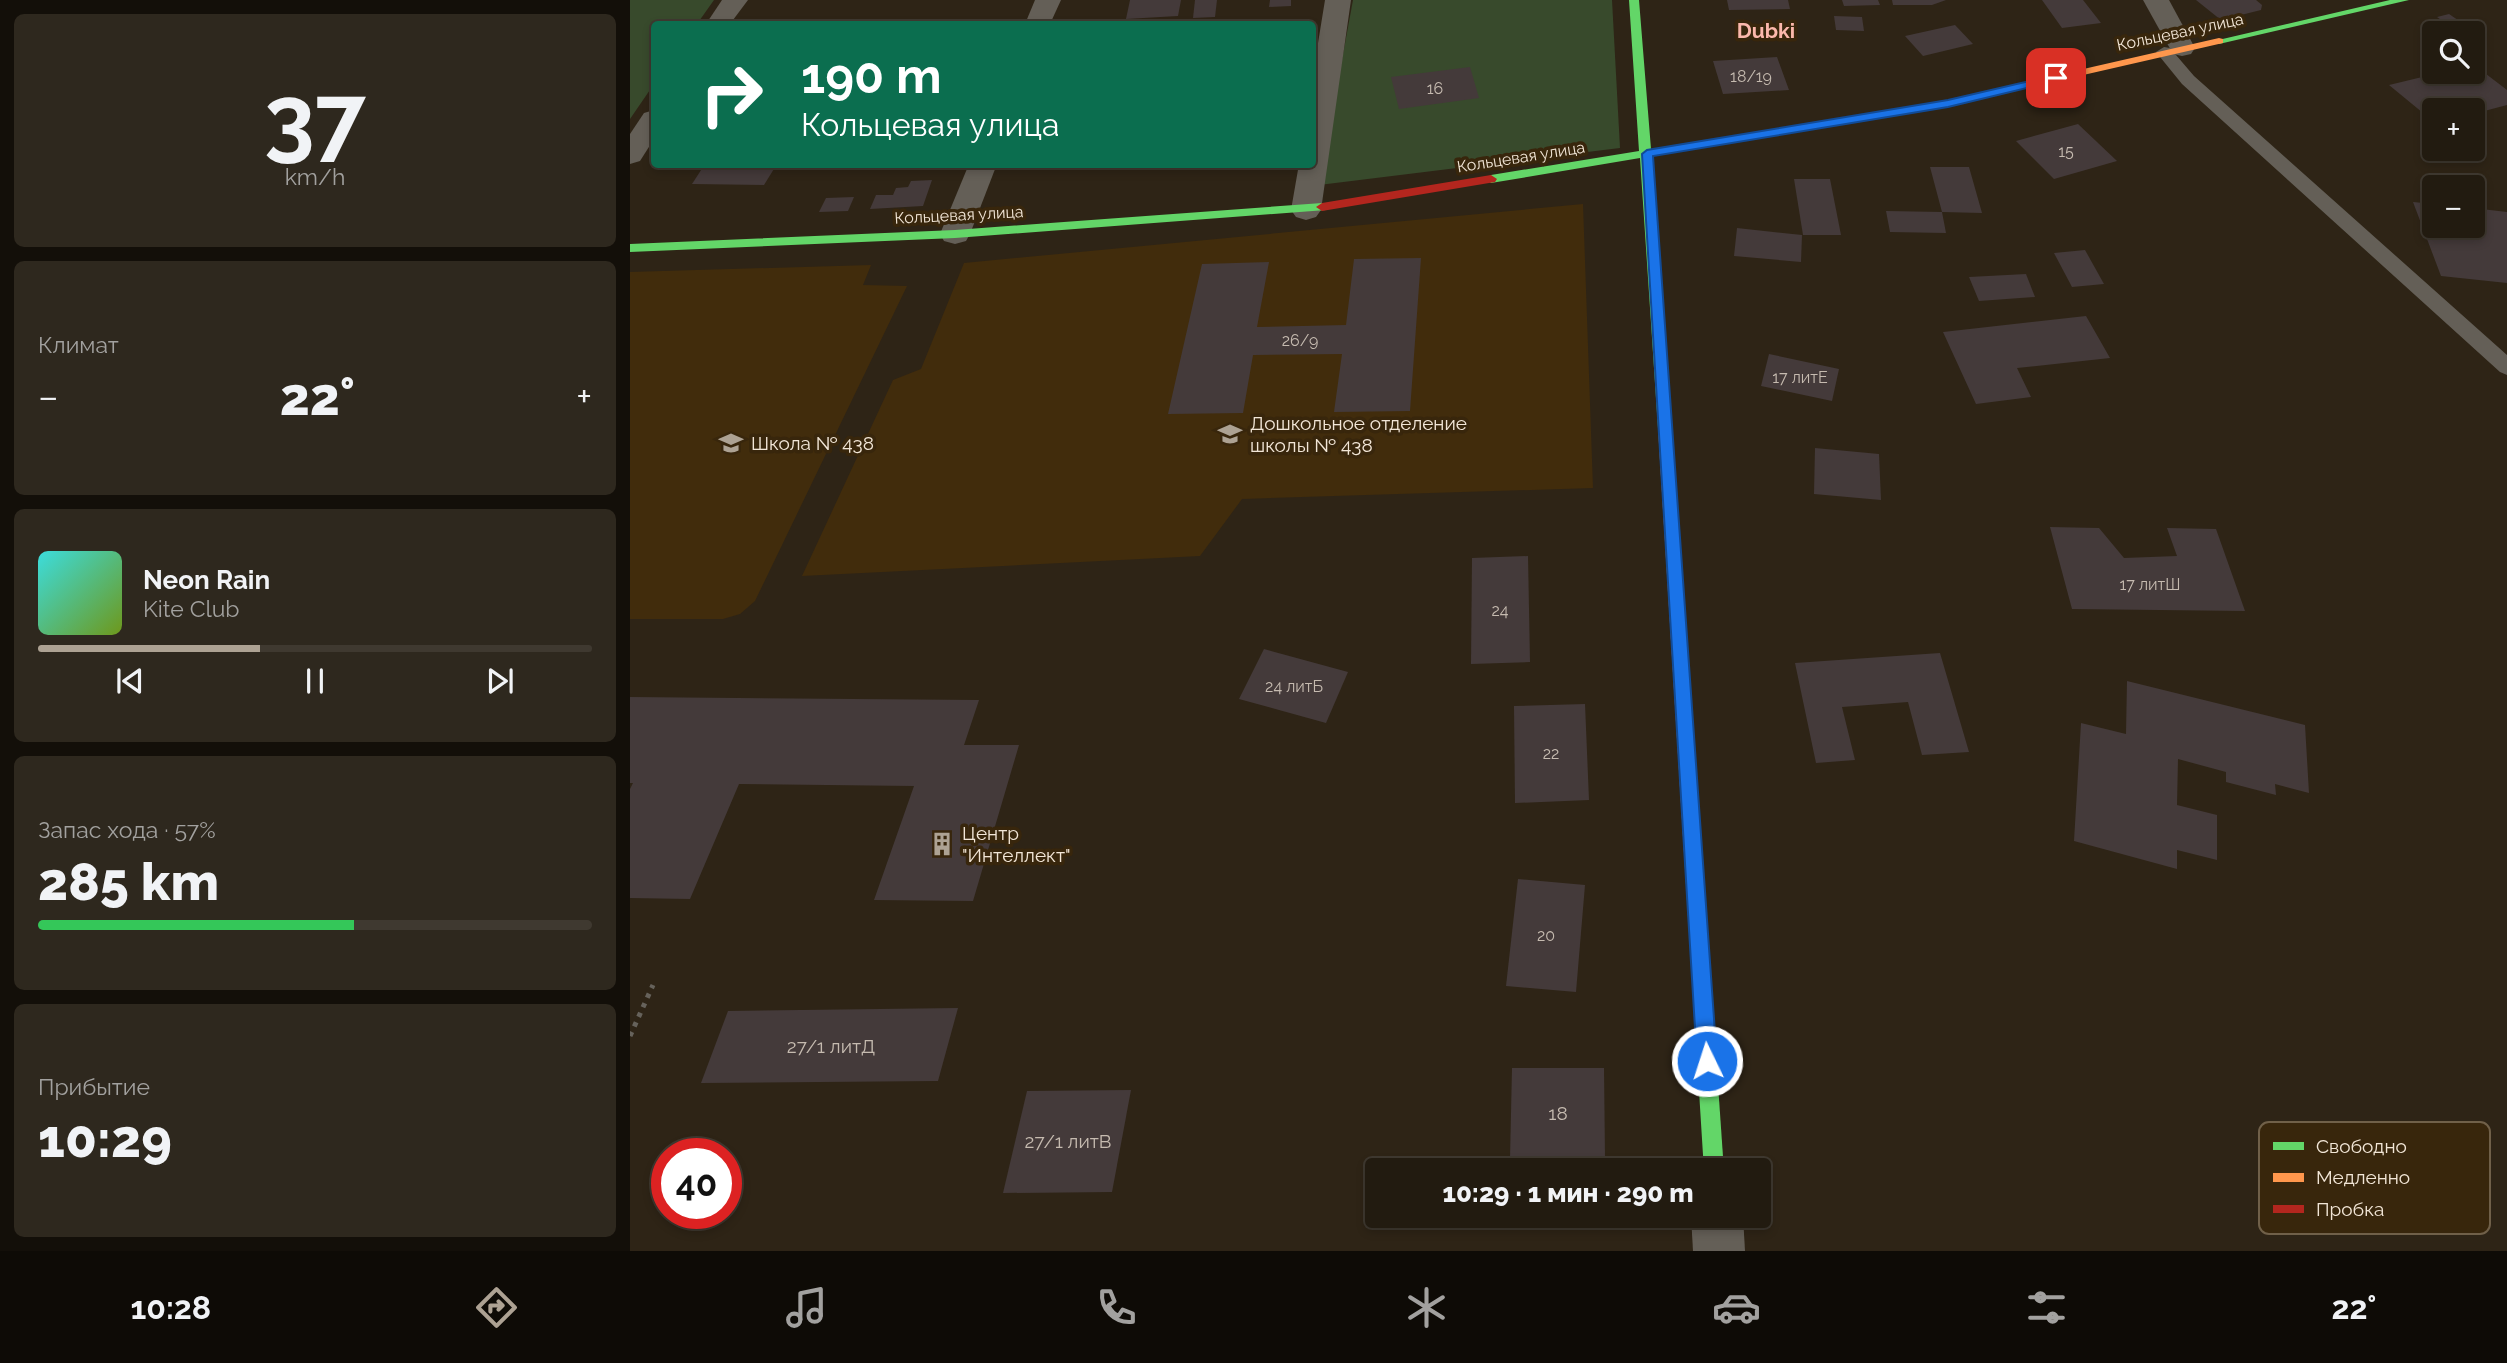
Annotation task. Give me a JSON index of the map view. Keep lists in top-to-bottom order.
{
  "streets": {
    "street": ["Кольцевая улица"]
  },
  "districts": ["Dubki"],
  "places": {
    "school or university": ["Дошкольное отделение школы № 438", "Школа № 438"],
    "building": ["Центр \"Интеллект\""]
  },
  "house_numbers": [
    "18/19",
    "16",
    "15",
    "26/9",
    "17 литЕ",
    "17 литШ",
    "24",
    "24 литБ",
    "22",
    "20",
    "27/1 литД",
    "18",
    "27/1 литВ"
  ],
  "legend": ["Свободно", "Медленно", "Пробка"],
  "page": {
    "tile": [
      ["37", "km/h"],
      "Климат",
      ["Запас хода · 57%", "285 km"],
      ["Прибытие", "10:29"]
    ],
    "map_buttons": ["+", "−"],
    "turn": ["190 m", "Кольцевая улица"],
    "heat": ["−", "22°", "+"],
    "song": ["Neon Rain", "Kite Club"],
    "limit": "40",
    "trip": "10:29 · 1 мин · 290 m",
    "tabs": ["10:28", "22°"]
  }
}
